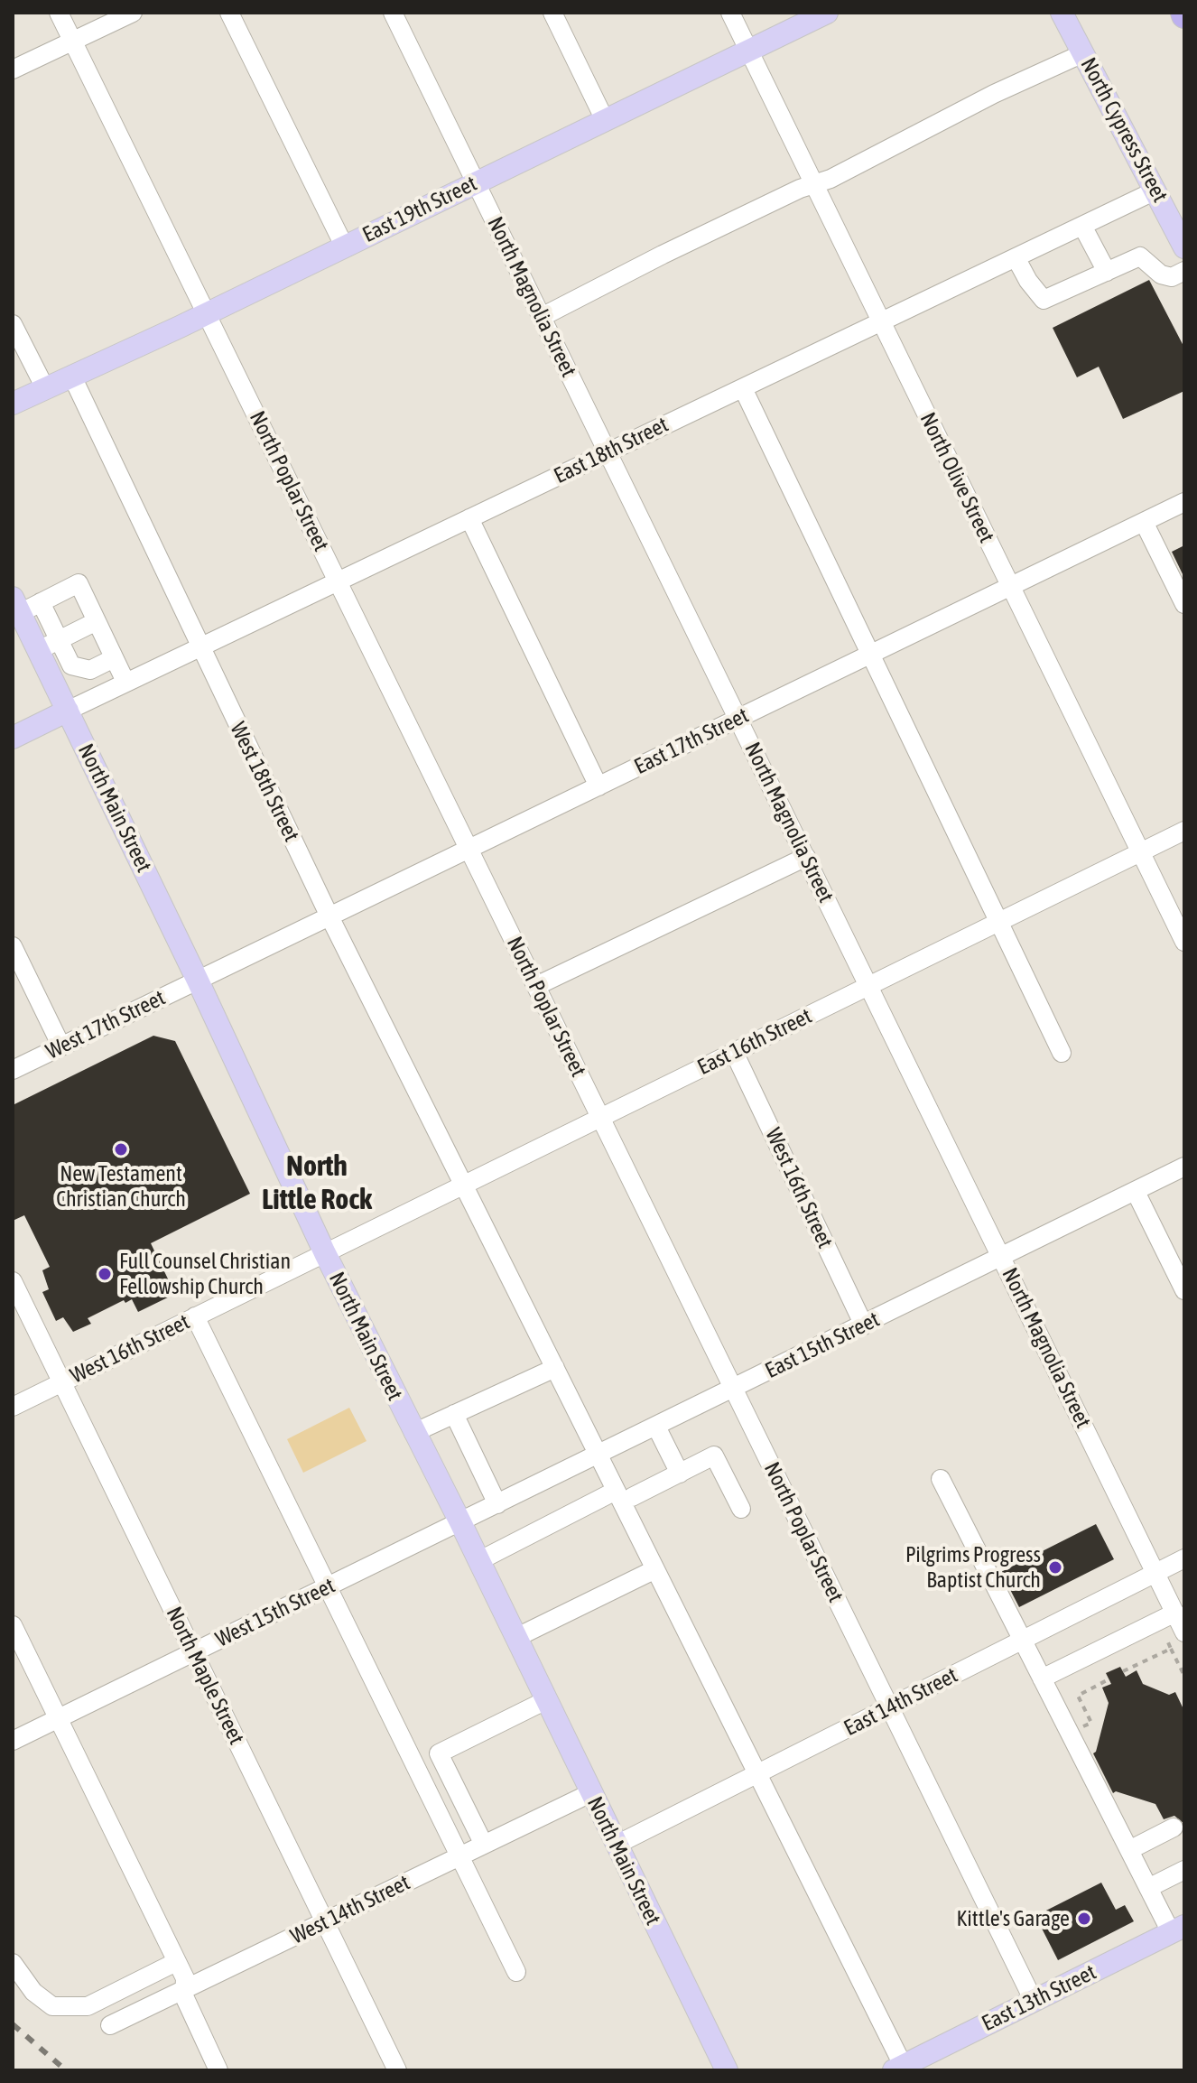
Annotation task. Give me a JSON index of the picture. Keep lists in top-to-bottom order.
{
  "streets": {
    "main road": [
      "North Cypress Street",
      "East 19th Street",
      "North Main Street",
      "East 13th Street"
    ],
    "street": [
      "North Magnolia Street",
      "East 18th Street",
      "North Olive Street",
      "North Poplar Street",
      "East 17th Street",
      "West 18th Street",
      "West 17th Street",
      "East 16th Street",
      "West 16th Street",
      "East 15th Street",
      "West 15th Street",
      "North Maple Street",
      "East 14th Street",
      "West 14th Street"
    ]
  },
  "crossings": [
    ["North Cypress Street", "East 18th Street"],
    ["East 19th Street", "North Magnolia Street"],
    ["East 19th Street", "North Olive Street"],
    ["East 19th Street", "North Poplar Street"],
    ["East 19th Street", "West 18th Street"],
    ["North Magnolia Street", "East 18th Street"],
    ["North Magnolia Street", "East 17th Street"],
    ["North Magnolia Street", "East 16th Street"],
    ["North Magnolia Street", "East 15th Street"],
    ["North Magnolia Street", "East 14th Street"],
    ["East 18th Street", "North Olive Street"],
    ["East 18th Street", "North Poplar Street"],
    ["East 18th Street", "West 18th Street"],
    ["East 18th Street", "North Main Street"],
    ["North Olive Street", "East 17th Street"],
    ["North Olive Street", "East 16th Street"],
    ["North Poplar Street", "East 17th Street"],
    ["North Poplar Street", "East 16th Street"],
    ["North Poplar Street", "East 15th Street"],
    ["North Poplar Street", "East 14th Street"],
    ["North Poplar Street", "East 13th Street"],
    ["East 17th Street", "West 18th Street"],
    ["East 17th Street", "North Main Street"],
    ["East 17th Street", "West 17th Street"],
    ["West 18th Street", "East 16th Street"],
    ["West 18th Street", "East 15th Street"],
    ["West 18th Street", "East 14th Street"],
    ["West 18th Street", "East 13th Street"],
    ["North Main Street", "West 17th Street"],
    ["North Main Street", "East 16th Street"],
    ["North Main Street", "West 16th Street"],
    ["North Main Street", "East 15th Street"],
    ["North Main Street", "West 15th Street"],
    ["North Main Street", "East 14th Street"],
    ["North Main Street", "West 14th Street"],
    ["East 16th Street", "West 16th Street"],
    ["West 16th Street", "East 15th Street"],
    ["West 16th Street", "North Maple Street"],
    ["East 15th Street", "West 15th Street"],
    ["West 15th Street", "North Maple Street"],
    ["North Maple Street", "West 14th Street"]
  ],
  "districts": ["North Little Rock"],
  "places": [
    "New Testament Christian Church",
    "Full Counsel Christian Fellowship Church",
    "Pilgrims Progress Baptist Church",
    "Kittle's Garage"
  ]
}
